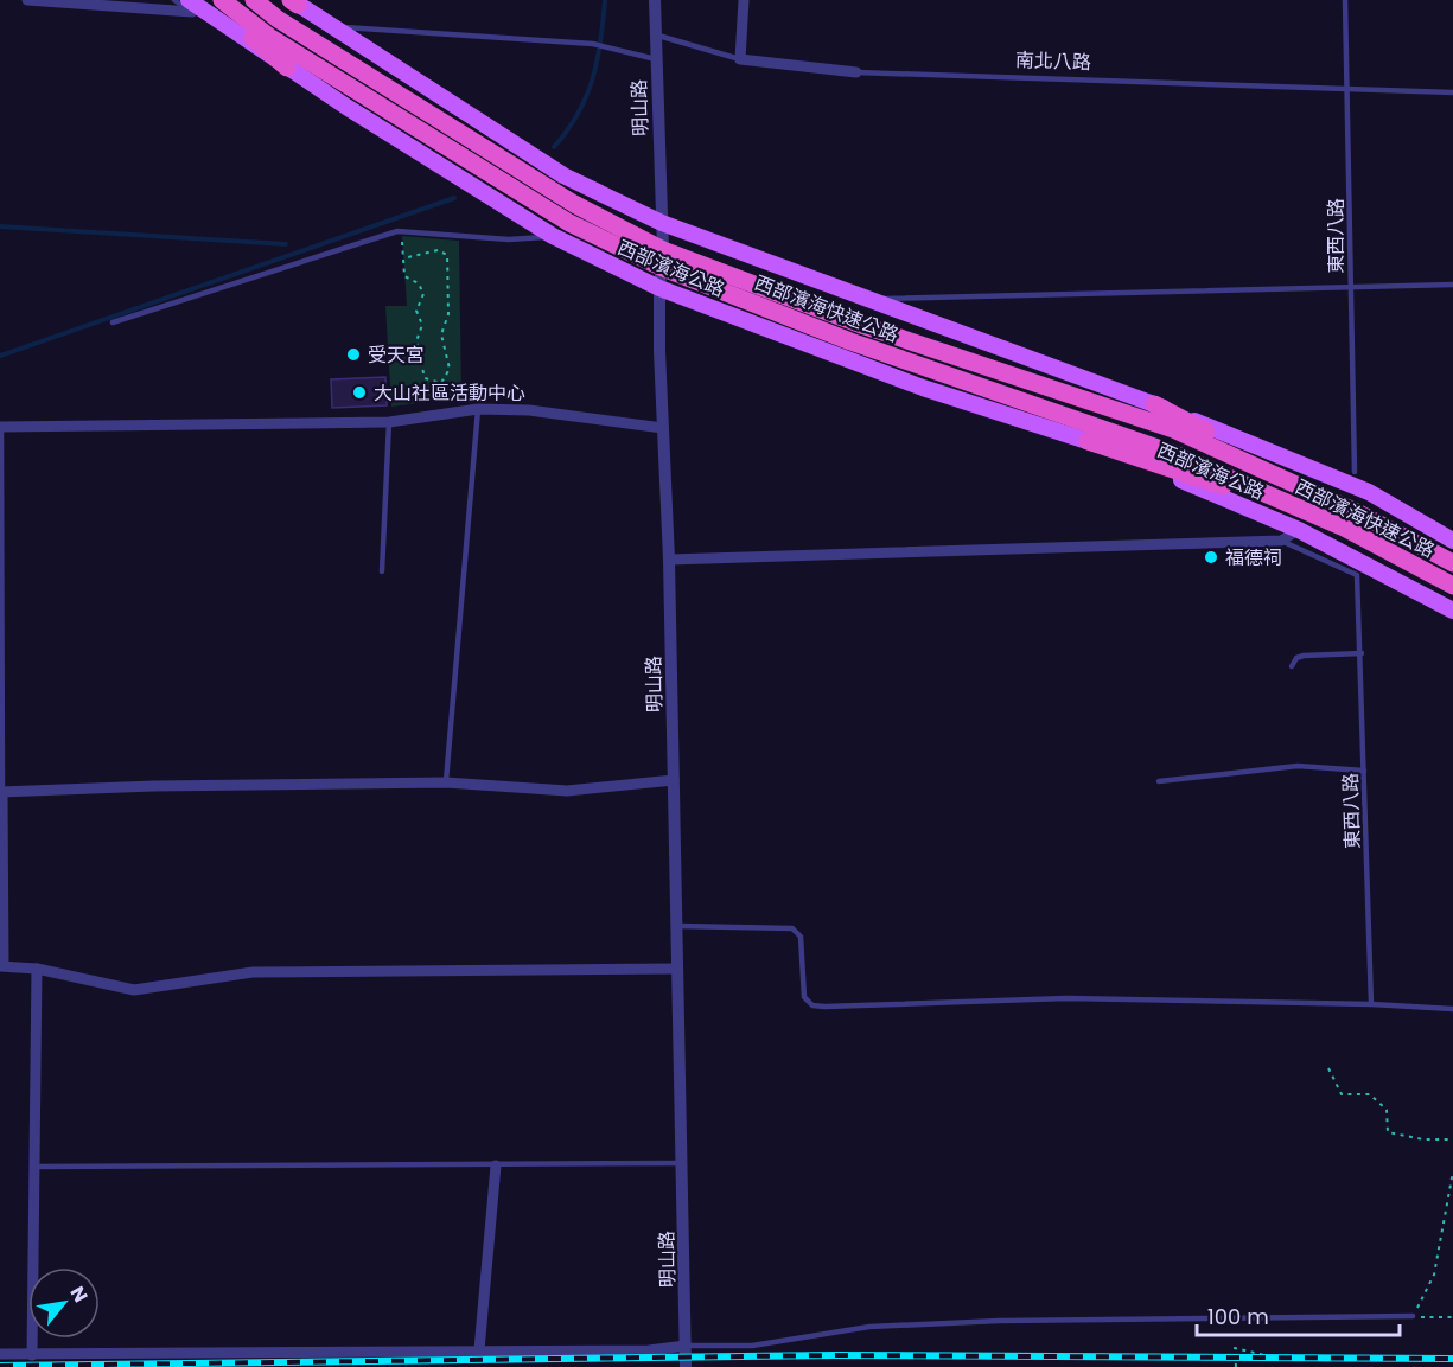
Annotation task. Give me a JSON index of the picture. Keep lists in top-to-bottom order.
{
  "streets": {
    "highway": ["西部濱海快速公路"],
    "main road": ["西部濱海公路"],
    "street": ["南北八路", "明山路"],
    "lane": ["東西八路"]
  },
  "crossings": [
    ["南北八路", "明山路"],
    ["南北八路", "東西八路"],
    ["明山路", "西部濱海公路"],
    ["明山路", "西部濱海快速公路"]
  ],
  "places": ["受天宮", "大山社區活動中心", "福德祠"],
  "scale_bar": "100 m",
  "north": "top right"
}
